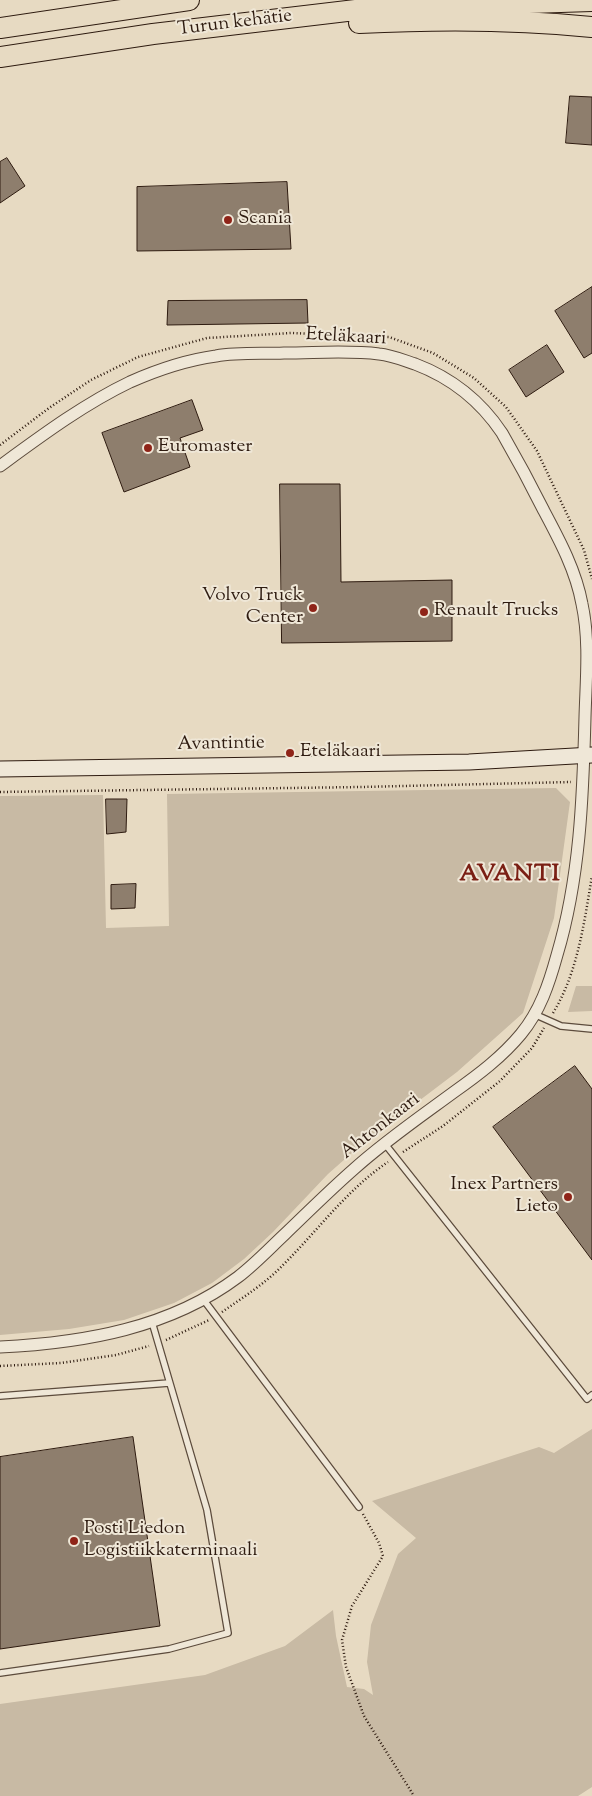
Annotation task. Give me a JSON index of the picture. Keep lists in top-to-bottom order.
{
  "streets": {
    "highway": ["Turun kehätie"],
    "street": ["Eteläkaari", "Avantintie", "Ahtonkaari"]
  },
  "crossings": [
    ["Eteläkaari", "Avantintie"],
    ["Eteläkaari", "Ahtonkaari"],
    ["Avantintie", "Ahtonkaari"]
  ],
  "districts": ["AVANTI"],
  "places": [
    "Scania",
    "Euromaster",
    "Volvo Truck Center",
    "Renault Trucks",
    "Eteläkaari",
    "Inex Partners Lieto",
    "Posti Liedon Logistiikkaterminaali"
  ]
}
